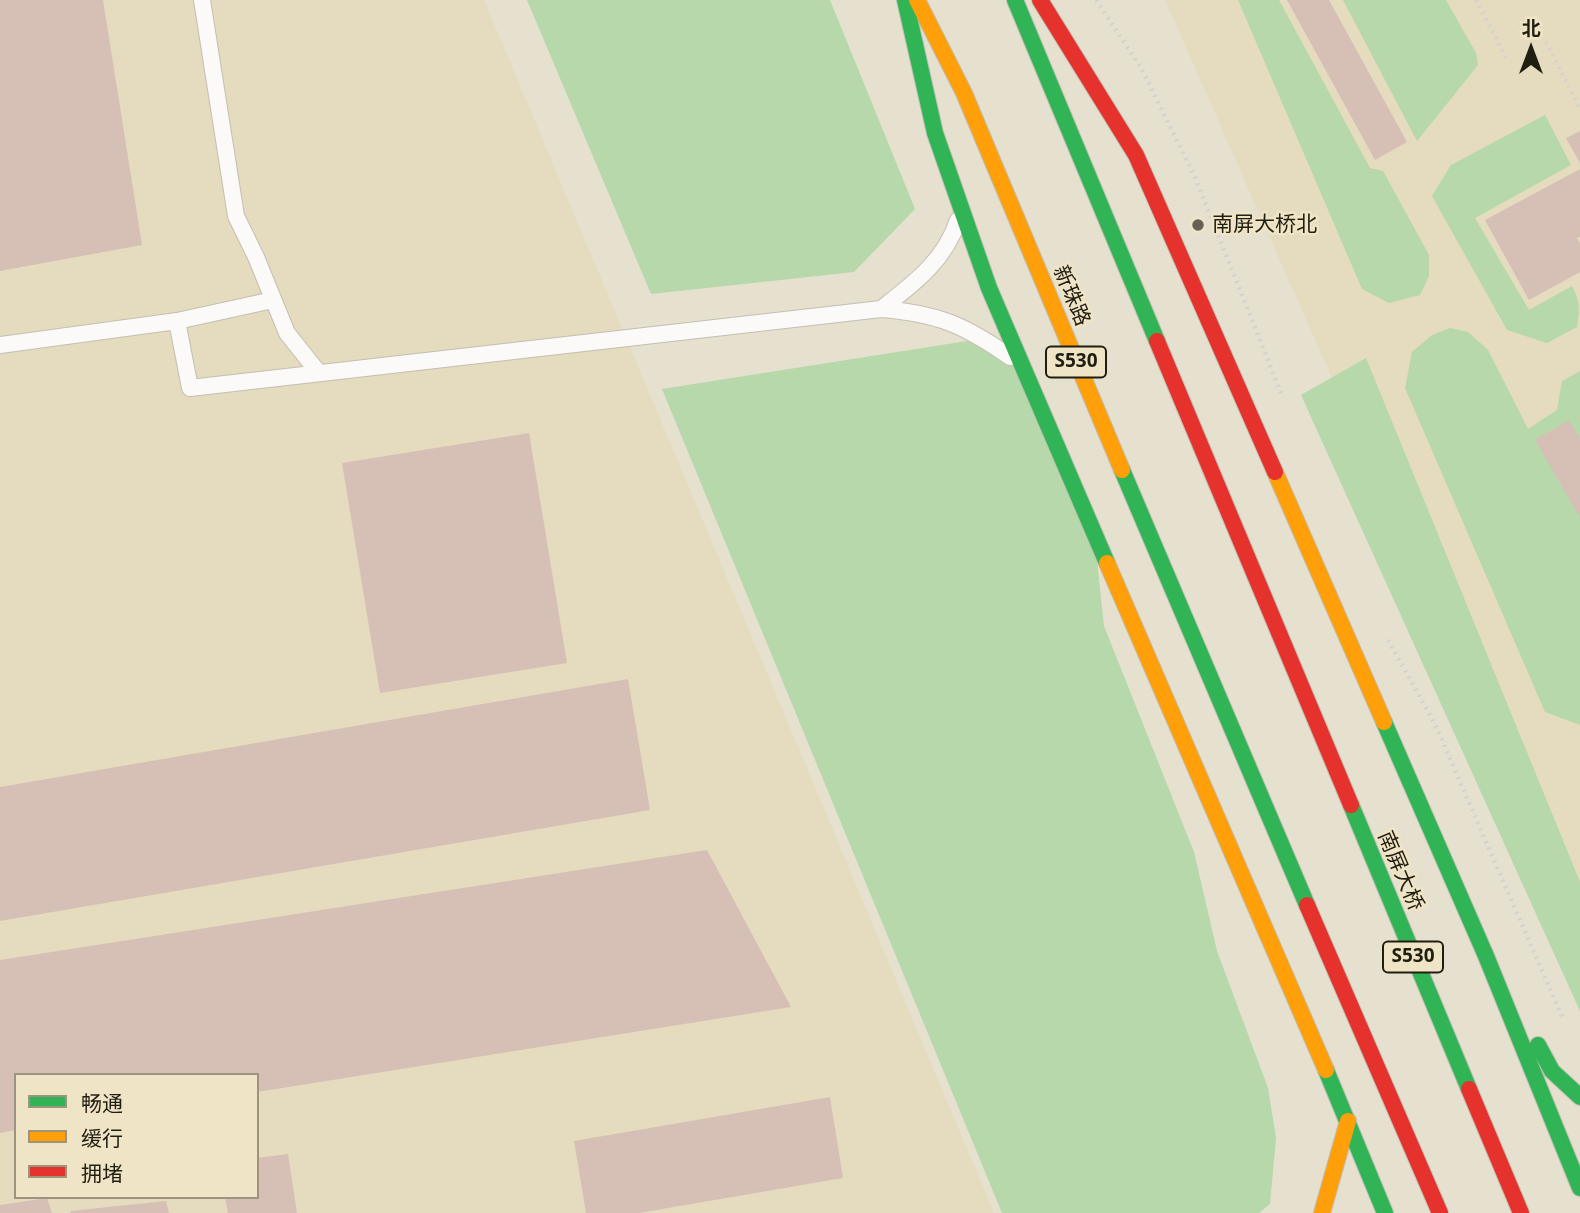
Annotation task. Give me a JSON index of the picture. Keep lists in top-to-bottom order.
{
  "streets": {
    "main road": ["新珠路", "S530", "南屏大桥"]
  },
  "places": ["南屏大桥北"],
  "legend": ["畅通", "缓行", "拥堵"],
  "north": "top"
}
